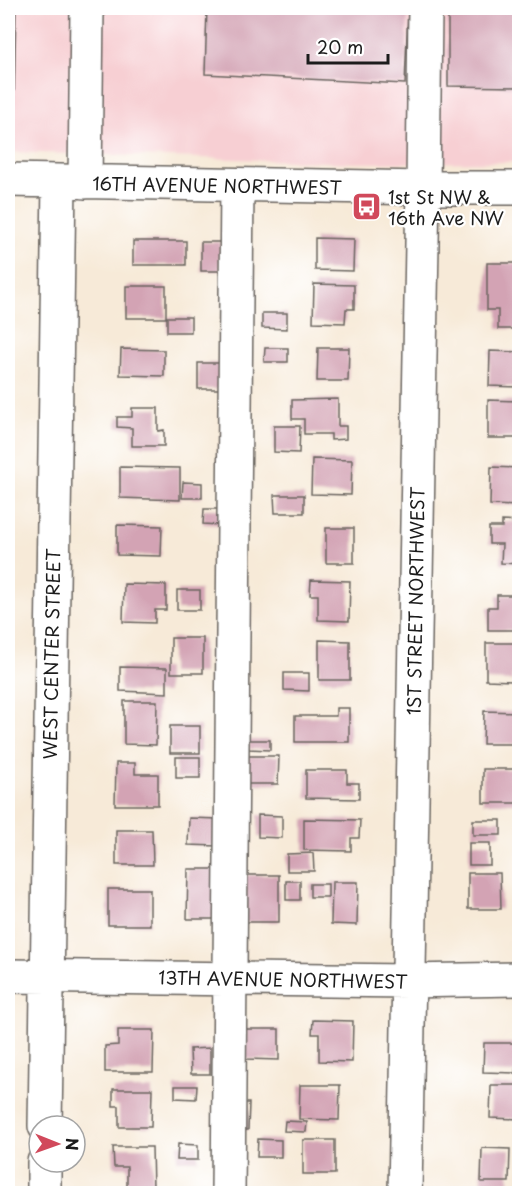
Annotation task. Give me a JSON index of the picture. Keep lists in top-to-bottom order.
{
  "streets": {
    "street": [
      "16TH AVENUE NORTHWEST",
      "1ST STREET NORTHWEST",
      "WEST CENTER STREET",
      "13TH AVENUE NORTHWEST"
    ]
  },
  "crossings": [
    ["16TH AVENUE NORTHWEST", "1ST STREET NORTHWEST"],
    ["16TH AVENUE NORTHWEST", "WEST CENTER STREET"],
    ["1ST STREET NORTHWEST", "13TH AVENUE NORTHWEST"],
    ["WEST CENTER STREET", "13TH AVENUE NORTHWEST"]
  ],
  "places": {
    "bus stop": ["1st St NW & 16th Ave NW"]
  },
  "scale_bar": "20 m",
  "north": "right"
}
